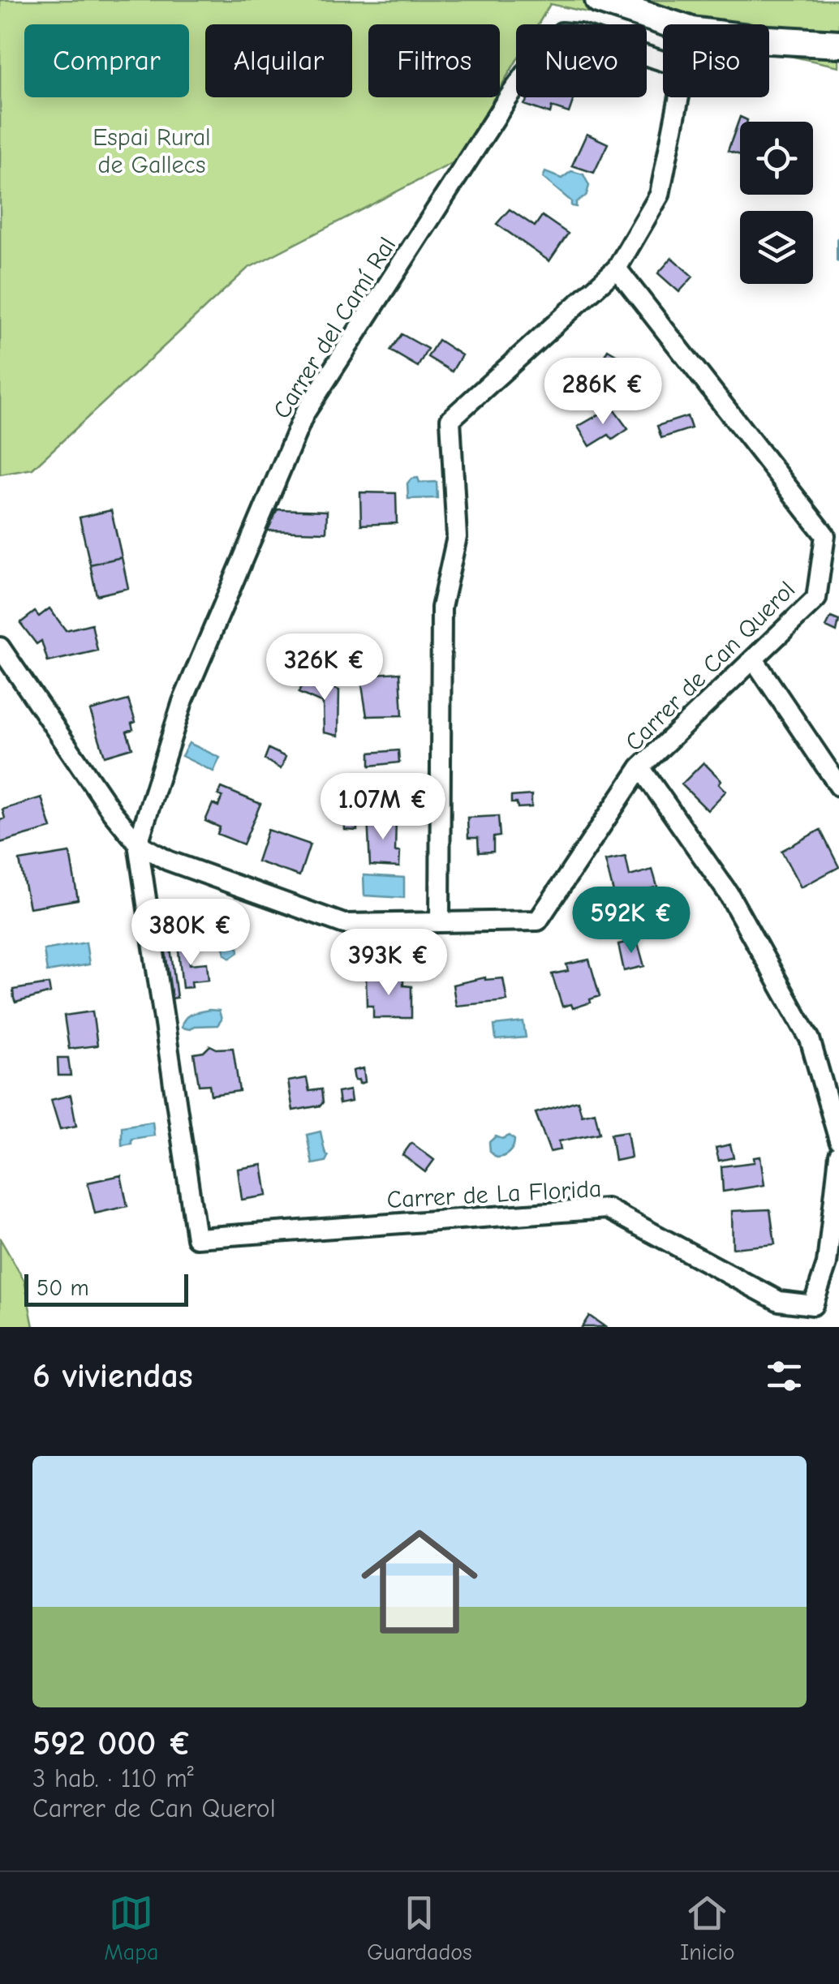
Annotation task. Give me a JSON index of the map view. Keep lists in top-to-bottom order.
{
  "streets": {
    "street": ["Carrer del Camí Ral", "Carrer de Can Querol", "Carrer de La Florida"]
  },
  "crossings": [
    ["Carrer del Camí Ral", "Carrer de Can Querol"],
    ["Carrer del Camí Ral", "Carrer de La Florida"],
    ["Carrer de Can Querol", "Carrer de La Florida"]
  ],
  "parks": ["Espai Rural de Gallecs"],
  "scale_bar": "50 m",
  "page": {
    "chip": [
      "Comprar",
      "Alquilar",
      "Filtros",
      "Nuevo",
      "Piso"
    ],
    "price": [
      "286K €",
      "326K €",
      "1.07M €",
      "592K €",
      "380K €",
      "393K €"
    ],
    "scale": "50 m",
    "heading": "6 viviendas",
    "list": [
      {
        "name": "592 000 €",
        "note": "3 hab. · 110 m² · Carrer de Can Querol"
      }
    ],
    "tabs": ["Mapa", "Guardados", "Inicio"]
  }
}
